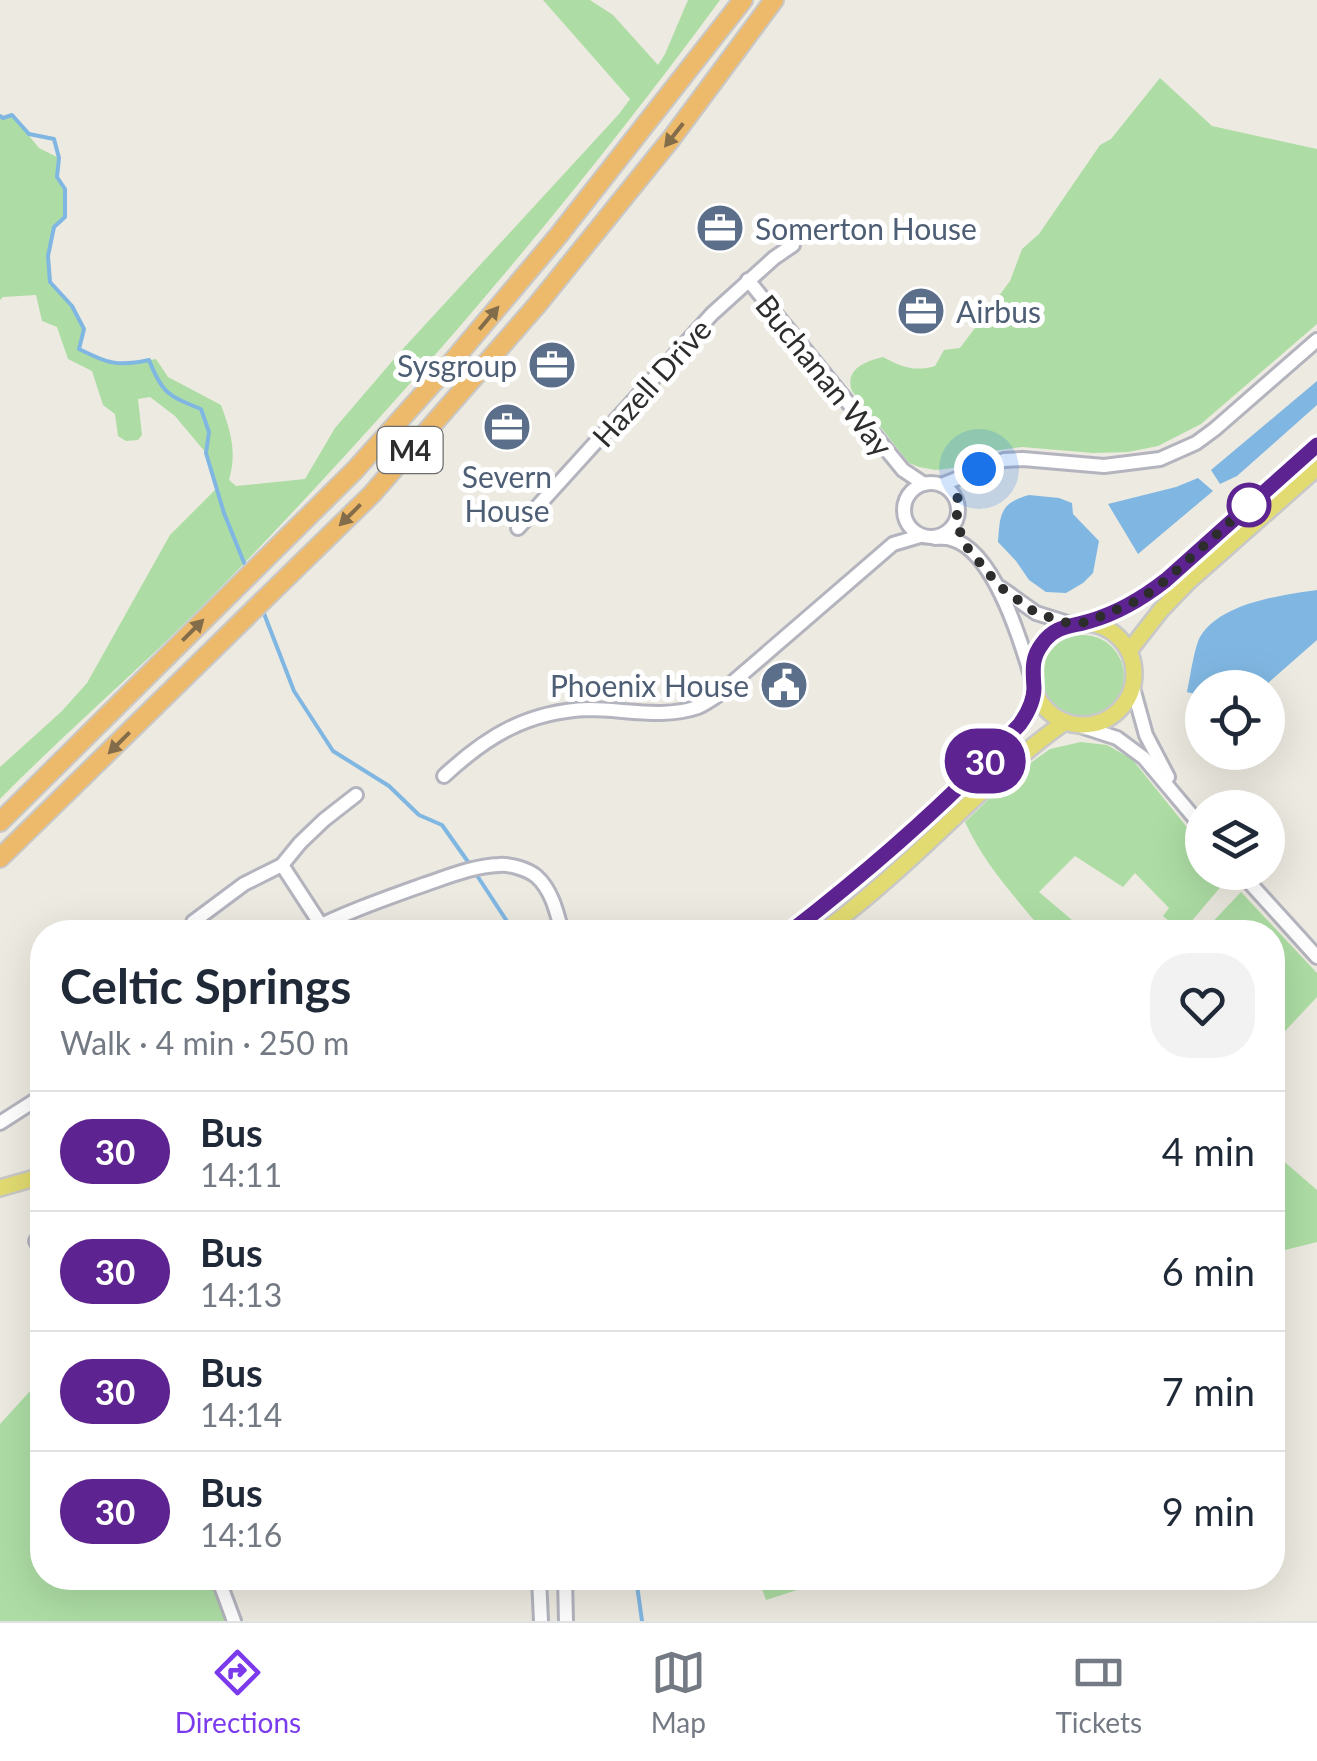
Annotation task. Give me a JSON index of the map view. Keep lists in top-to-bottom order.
{
  "streets": {
    "highway": ["M4"],
    "street": ["Buchanan Way", "Hazell Drive"]
  },
  "crossings": [
    ["Buchanan Way", "Hazell Drive"]
  ],
  "places": {
    "office": [
      "Somerton House",
      "Airbus",
      "Sysgroup",
      "Severn House"
    ],
    "public building": ["Phoenix House"]
  },
  "lines": ["bus line 30"],
  "page": {
    "on_map": "30",
    "heading": ["Celtic Springs", "Walk · 4 min · 250 m"],
    "list": [
      {
        "mark": "30",
        "name": "Bus",
        "note": "14:11",
        "value": "4 min"
      },
      {
        "mark": "30",
        "name": "Bus",
        "note": "14:13",
        "value": "6 min"
      },
      {
        "mark": "30",
        "name": "Bus",
        "note": "14:14",
        "value": "7 min"
      },
      {
        "mark": "30",
        "name": "Bus",
        "note": "14:16",
        "value": "9 min"
      }
    ],
    "tabs": ["Directions", "Map", "Tickets"]
  }
}
